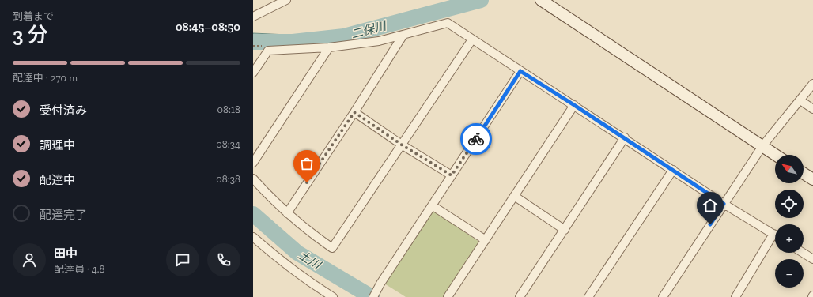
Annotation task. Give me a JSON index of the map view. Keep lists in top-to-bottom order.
{
  "water": ["二保川", "土川"],
  "north": "top left",
  "page": {
    "heading": ["3 分", "到着まで", "08:45–08:50"],
    "panel": ["田中", "配達員 · 4.8"],
    "bar": "配達中 · 270 m",
    "list": [
      ["受付済み", "08:18"],
      ["調理中", "08:34"],
      ["配達中", "08:38"],
      "配達完了"
    ],
    "map_buttons": ["+", "−"]
  }
}
